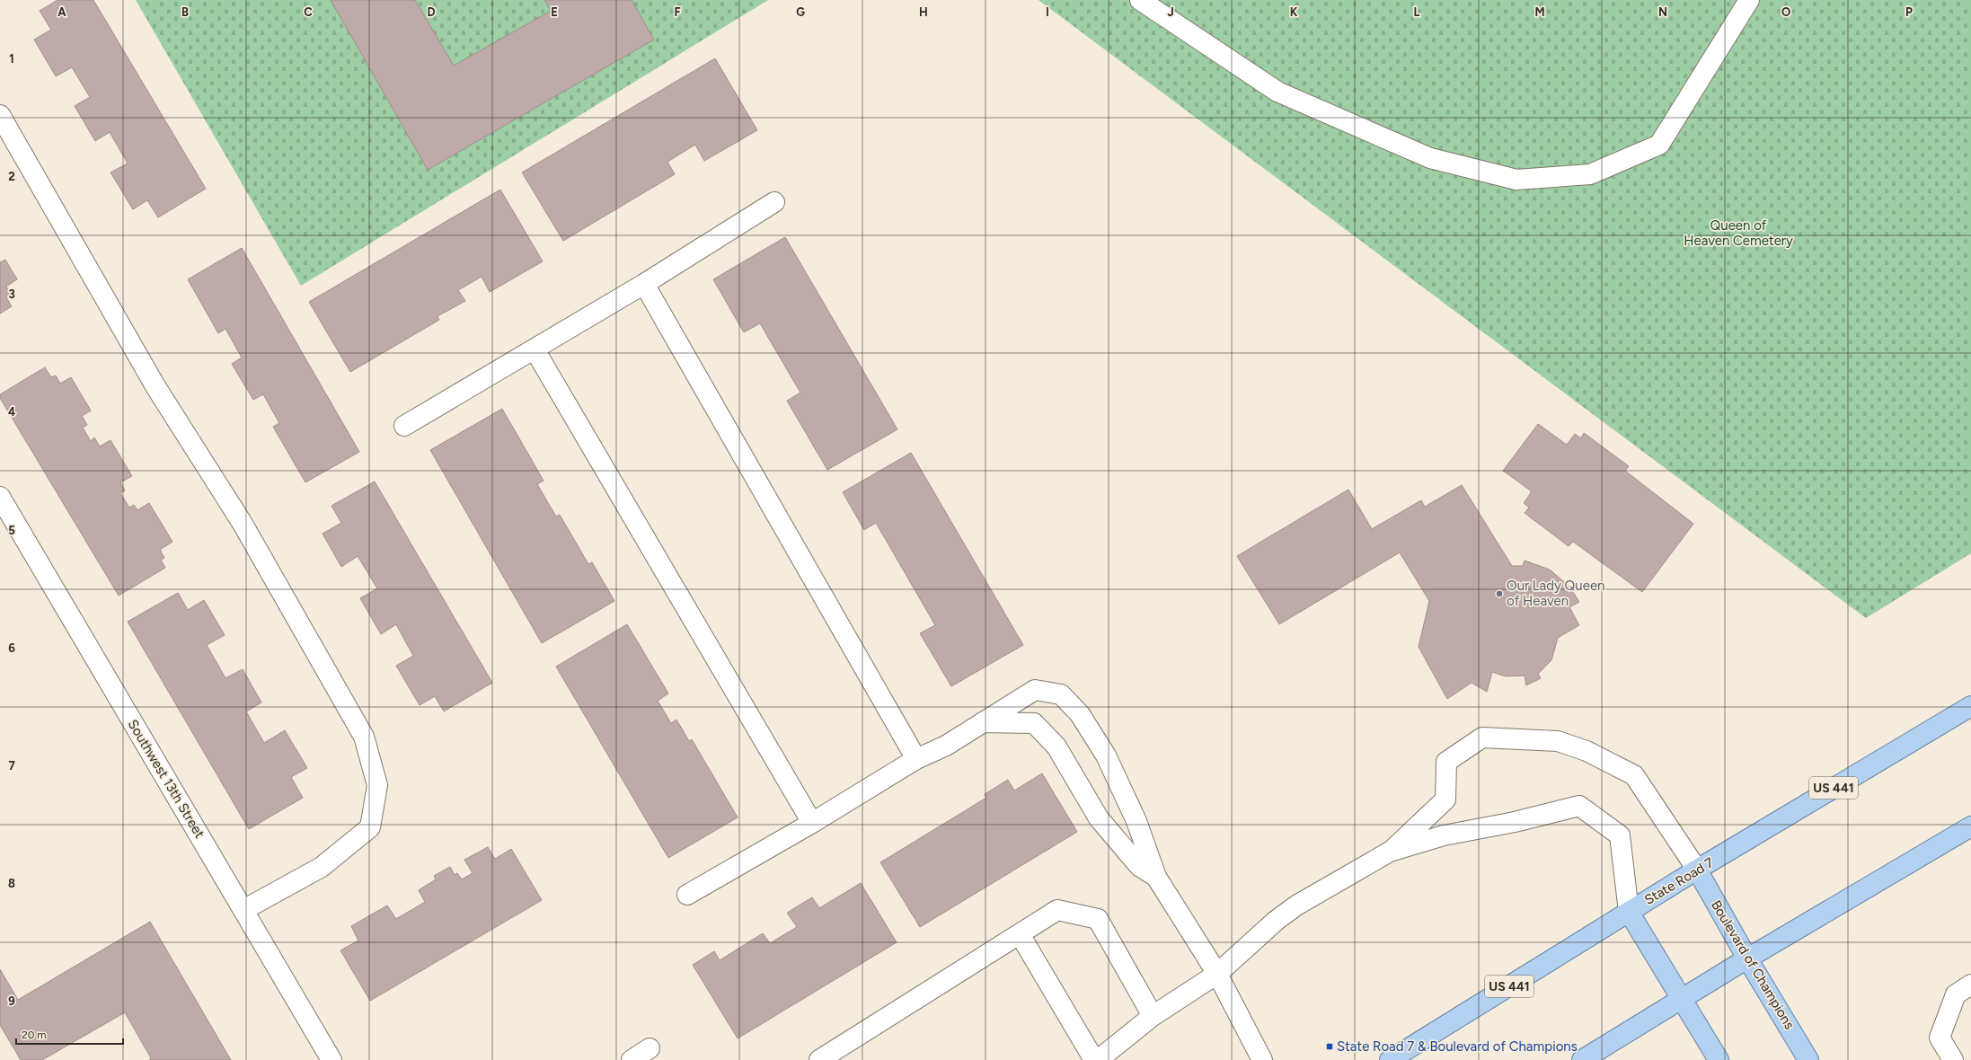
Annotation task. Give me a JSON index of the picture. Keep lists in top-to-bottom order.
{
  "streets": {
    "main road": ["US 441", "State Road 7", "Boulevard of Champions"],
    "street": ["Southwest 13th Street"]
  },
  "crossings": [
    ["State Road 7", "Boulevard of Champions"]
  ],
  "parks": ["Queen of Heaven Cemetery"],
  "places": {
    "other": ["Our Lady Queen of Heaven"],
    "transit": ["State Road 7 & Boulevard of Champions"]
  },
  "scale_bar": "20 m",
  "grid": {
    "columns": [
      "A",
      "B",
      "C",
      "D",
      "E",
      "F",
      "G",
      "H",
      "I",
      "J",
      "K",
      "L",
      "M",
      "N",
      "O",
      "P"
    ],
    "rows": [
      "1",
      "2",
      "3",
      "4",
      "5",
      "6",
      "7",
      "8",
      "9"
    ]
  }
}
